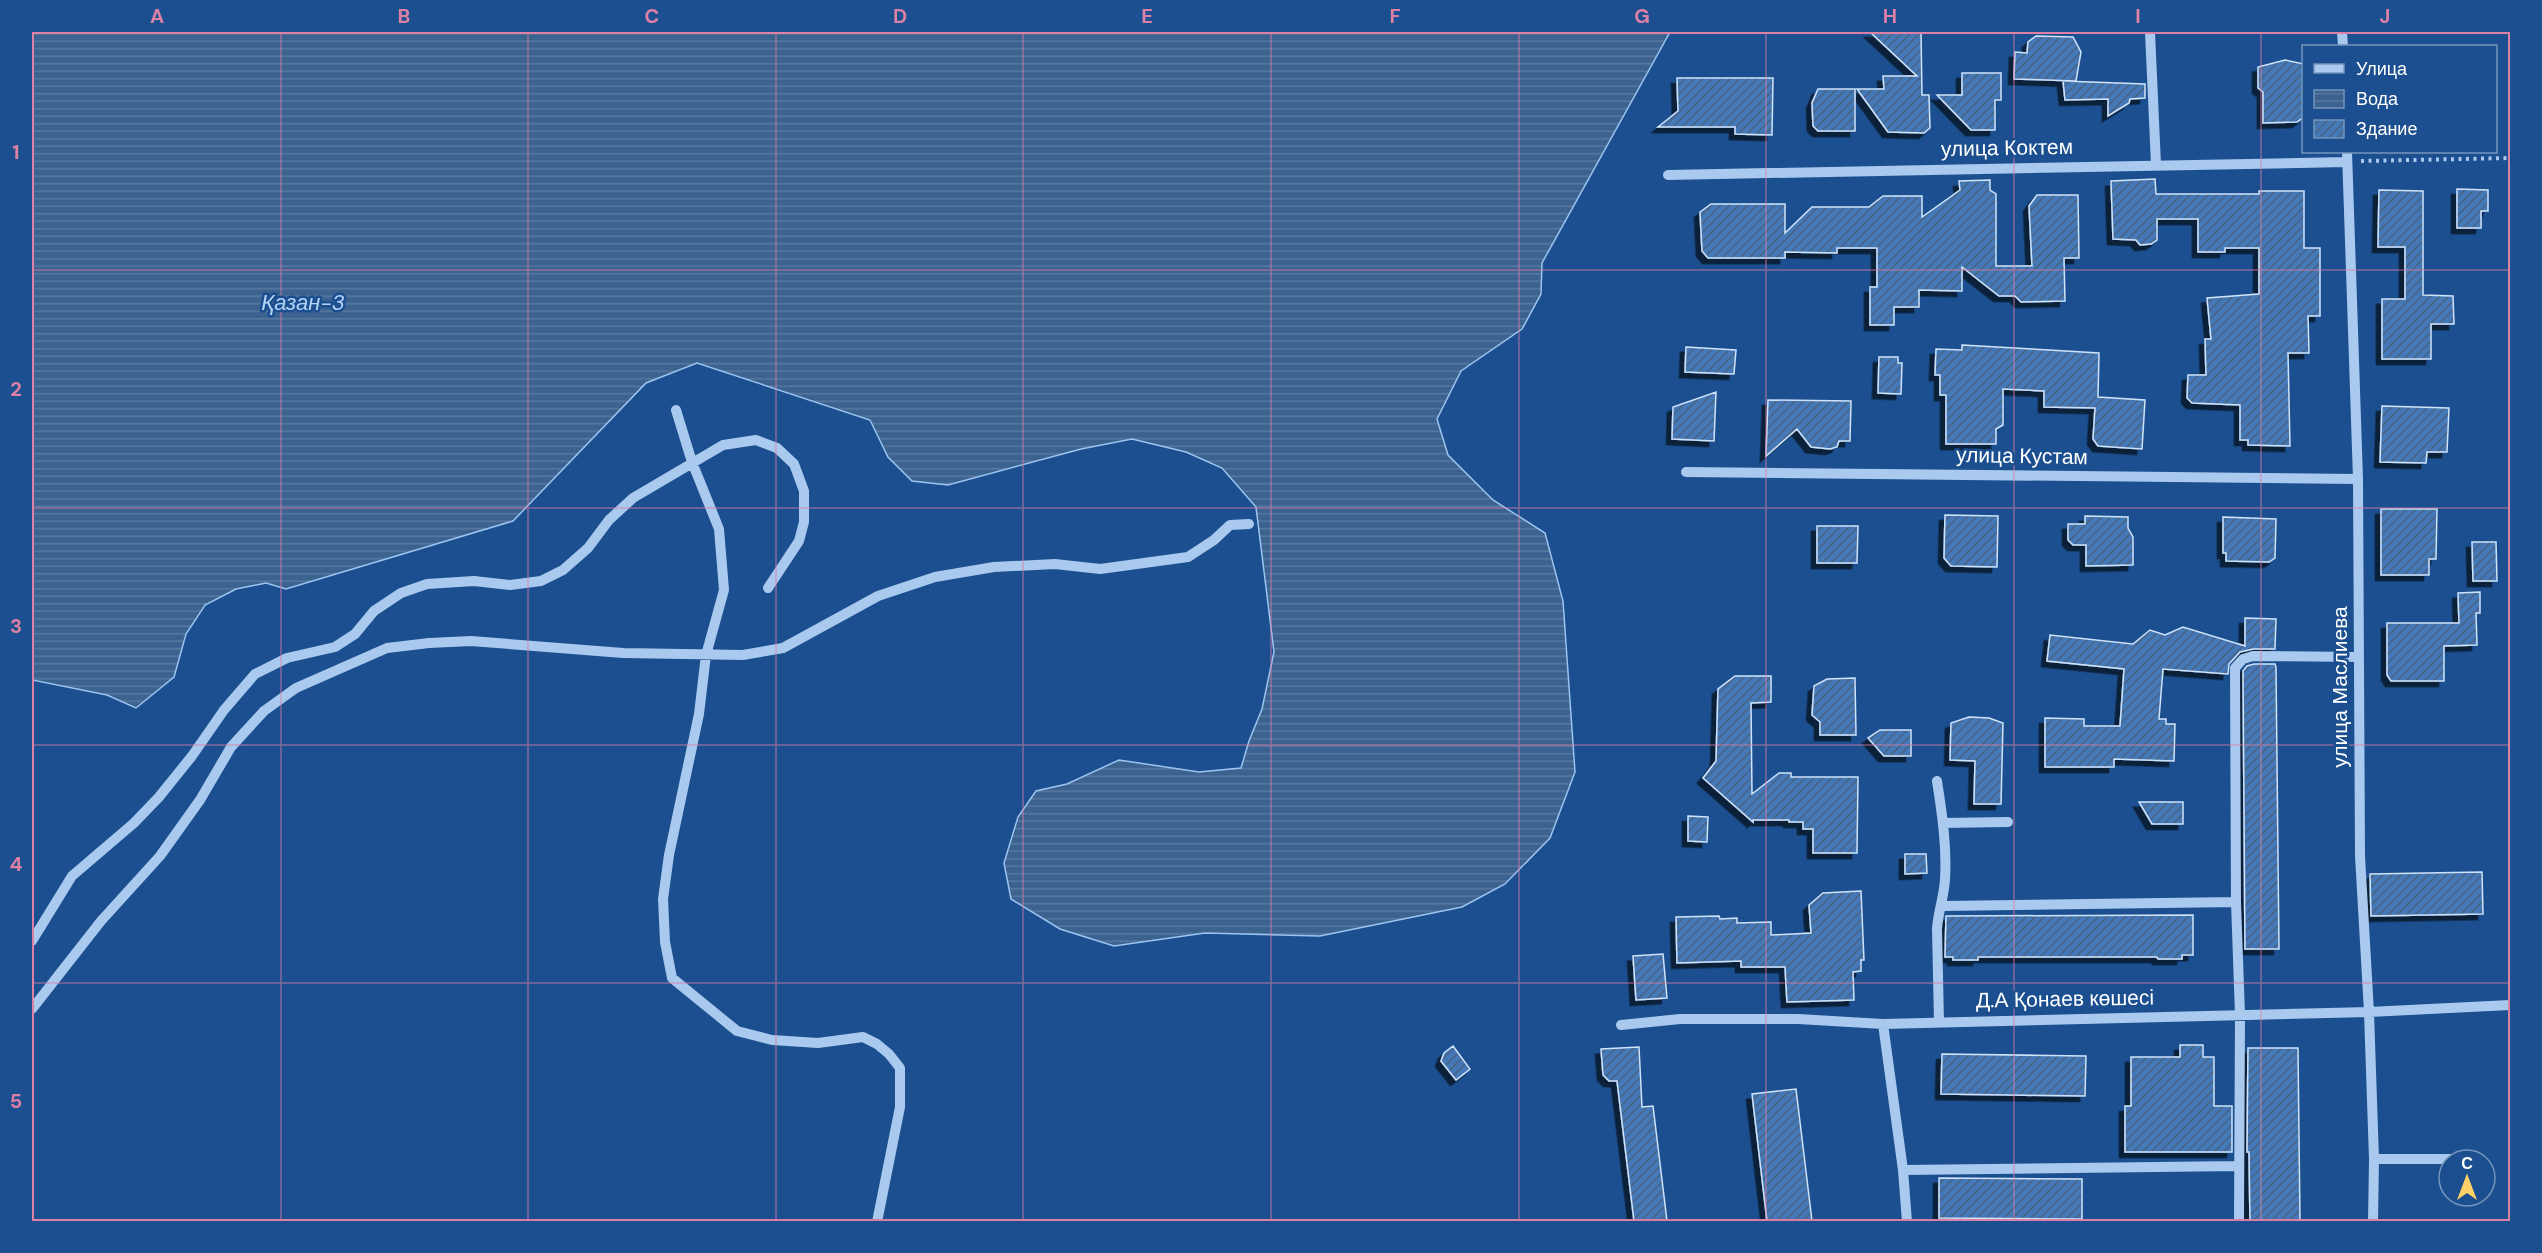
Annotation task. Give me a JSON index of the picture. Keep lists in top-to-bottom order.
{
  "streets": {
    "street": [
      "улица Коктем",
      "улица Кустам",
      "улица Маслиева",
      "Д.А Қонаев көшесі"
    ]
  },
  "crossings": [
    ["улица Коктем", "улица Маслиева"],
    ["улица Кустам", "улица Маслиева"],
    ["улица Маслиева", "Д.А Қонаев көшесі"]
  ],
  "water": ["Қазан-3"],
  "legend": ["Улица", "Вода", "Здание"],
  "north": "top",
  "grid": {
    "columns": [
      "A",
      "B",
      "C",
      "D",
      "E",
      "F",
      "G",
      "H",
      "I",
      "J"
    ],
    "rows": [
      "1",
      "2",
      "3",
      "4",
      "5"
    ]
  }
}
